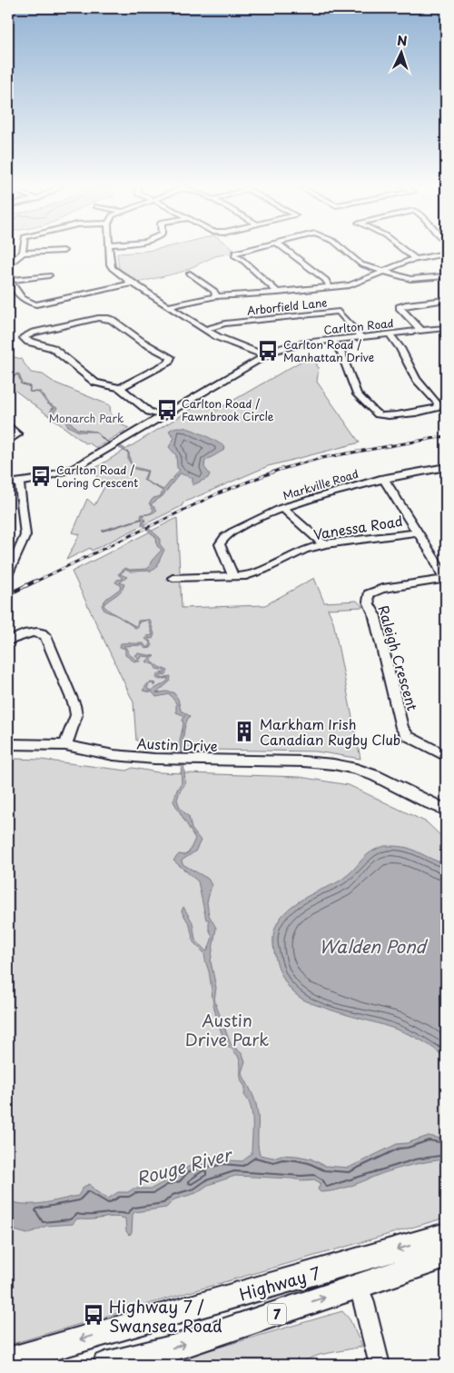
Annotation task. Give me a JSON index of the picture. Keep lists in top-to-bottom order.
{
  "streets": {
    "main road": ["Highway 7", "7"],
    "street": [
      "Arborfield Lane",
      "Carlton Road",
      "Markville Road",
      "Vanessa Road",
      "Raleigh Crescent",
      "Austin Drive"
    ]
  },
  "crossings": [
    ["Arborfield Lane", "Carlton Road"],
    ["Markville Road", "Vanessa Road"]
  ],
  "water": ["Walden Pond", "Rouge River"],
  "parks": ["Monarch Park", "Austin Drive Park"],
  "places": {
    "bus stop": [
      "Carlton Road / Manhattan Drive",
      "Carlton Road / Fawnbrook Circle",
      "Carlton Road / Loring Crescent",
      "Highway 7 / Swansea Road"
    ],
    "building": ["Markham Irish Canadian Rugby Club"]
  },
  "north": "top"
}
